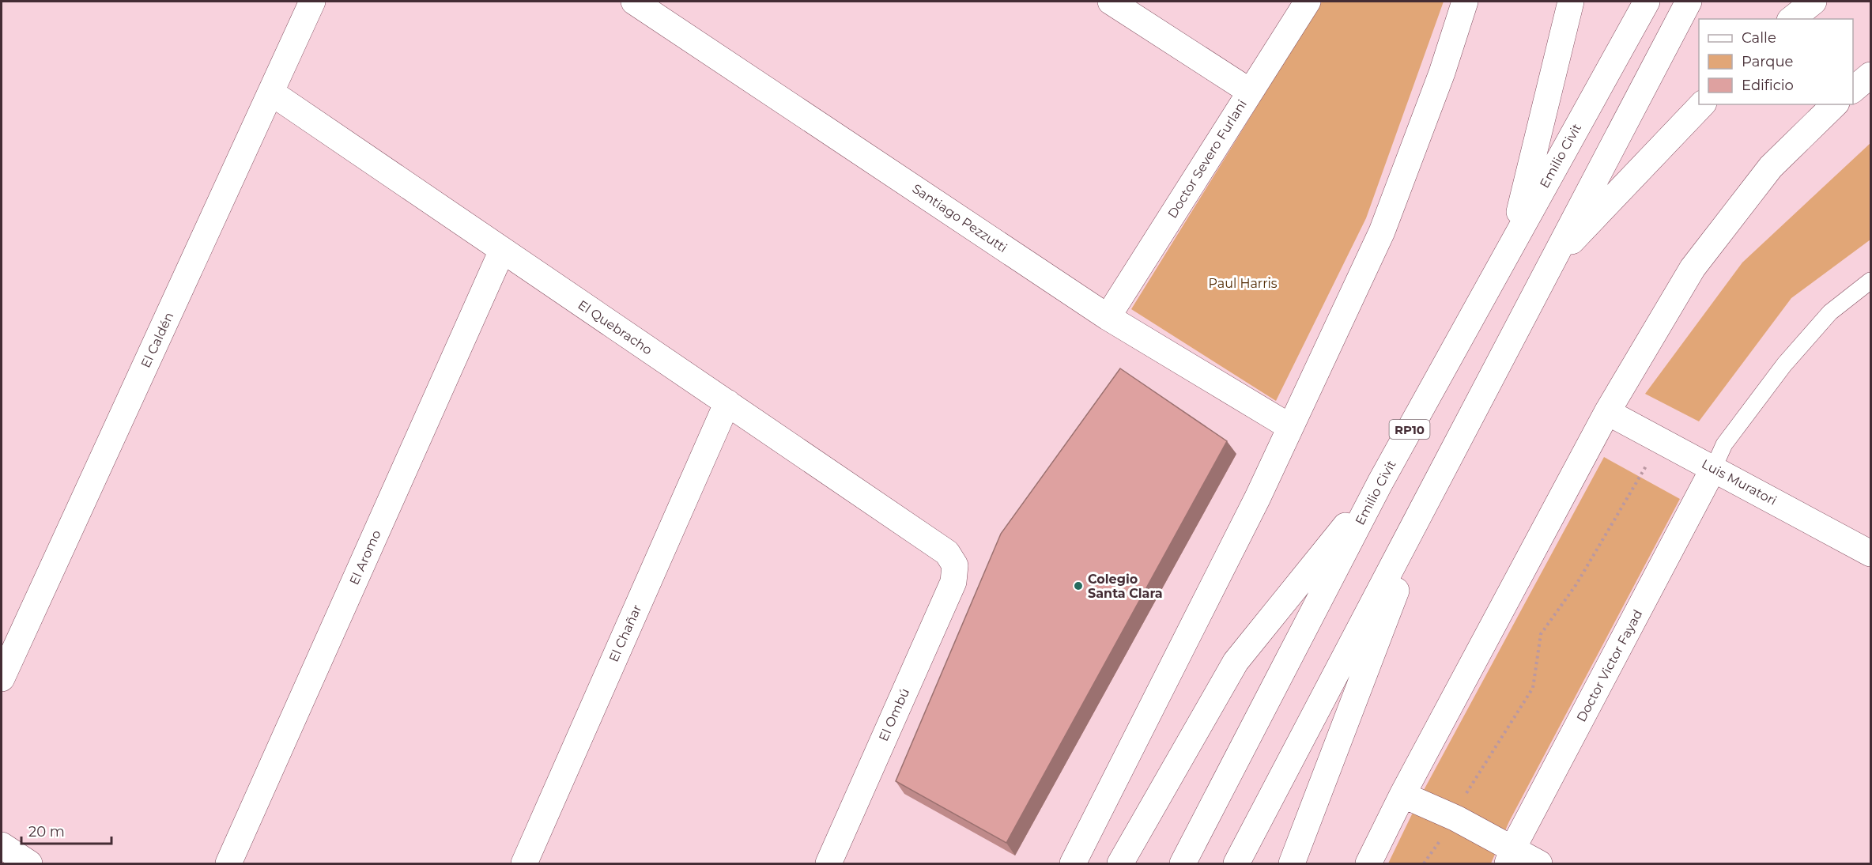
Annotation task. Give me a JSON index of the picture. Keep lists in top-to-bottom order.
{
  "streets": {
    "main road": [
      "Emilio Civit",
      "Doctor Severo Furlani",
      "Santiago Pezzutti",
      "El Quebracho",
      "El Caldén",
      "RP10",
      "Luis Muratori",
      "El Aromo",
      "El Chañar",
      "Doctor Victor Fayad",
      "El Ombú"
    ]
  },
  "crossings": [
    ["Doctor Severo Furlani", "Santiago Pezzutti"],
    ["El Quebracho", "El Caldén"],
    ["El Quebracho", "El Aromo"],
    ["El Quebracho", "El Chañar"],
    ["El Quebracho", "El Ombú"],
    ["Luis Muratori", "Doctor Victor Fayad"]
  ],
  "parks": ["Paul Harris"],
  "places": ["Colegio Santa Clara"],
  "legend": ["Calle", "Parque", "Edificio"],
  "scale_bar": "20 m"
}
